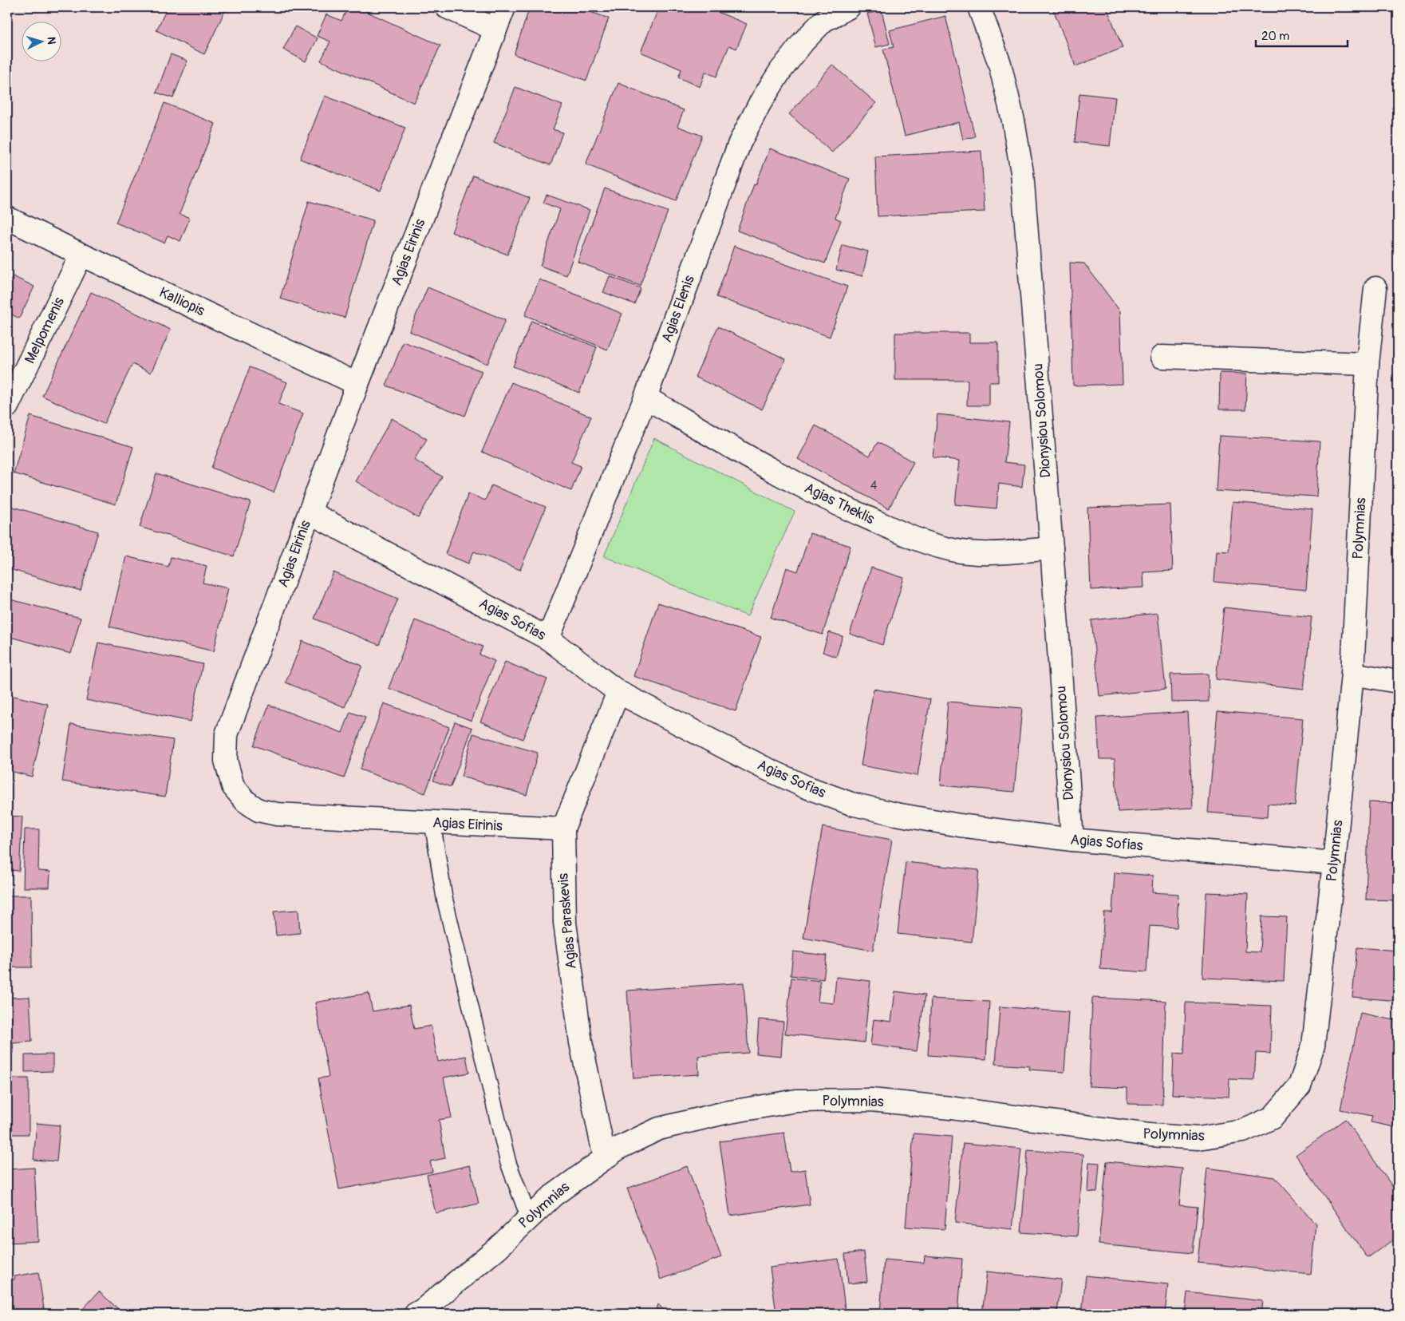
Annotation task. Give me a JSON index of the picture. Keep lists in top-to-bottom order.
{
  "streets": {
    "street": [
      "Agias Eirinis",
      "Kalliopis",
      "Agias Elenis",
      "Melpomenis",
      "Dionysiou Solomou",
      "Agias Theklis",
      "Polymnias",
      "Agias Sofias",
      "Agias Paraskevis"
    ]
  },
  "crossings": [
    ["Agias Eirinis", "Kalliopis"],
    ["Agias Eirinis", "Agias Sofias"],
    ["Agias Eirinis", "Agias Paraskevis"],
    ["Kalliopis", "Melpomenis"],
    ["Agias Elenis", "Agias Theklis"],
    ["Agias Elenis", "Agias Sofias"],
    ["Dionysiou Solomou", "Agias Theklis"],
    ["Dionysiou Solomou", "Agias Sofias"],
    ["Polymnias", "Agias Sofias"],
    ["Polymnias", "Agias Paraskevis"],
    ["Agias Sofias", "Agias Paraskevis"]
  ],
  "house_numbers": ["4"],
  "scale_bar": "20 m",
  "north": "right"
}
